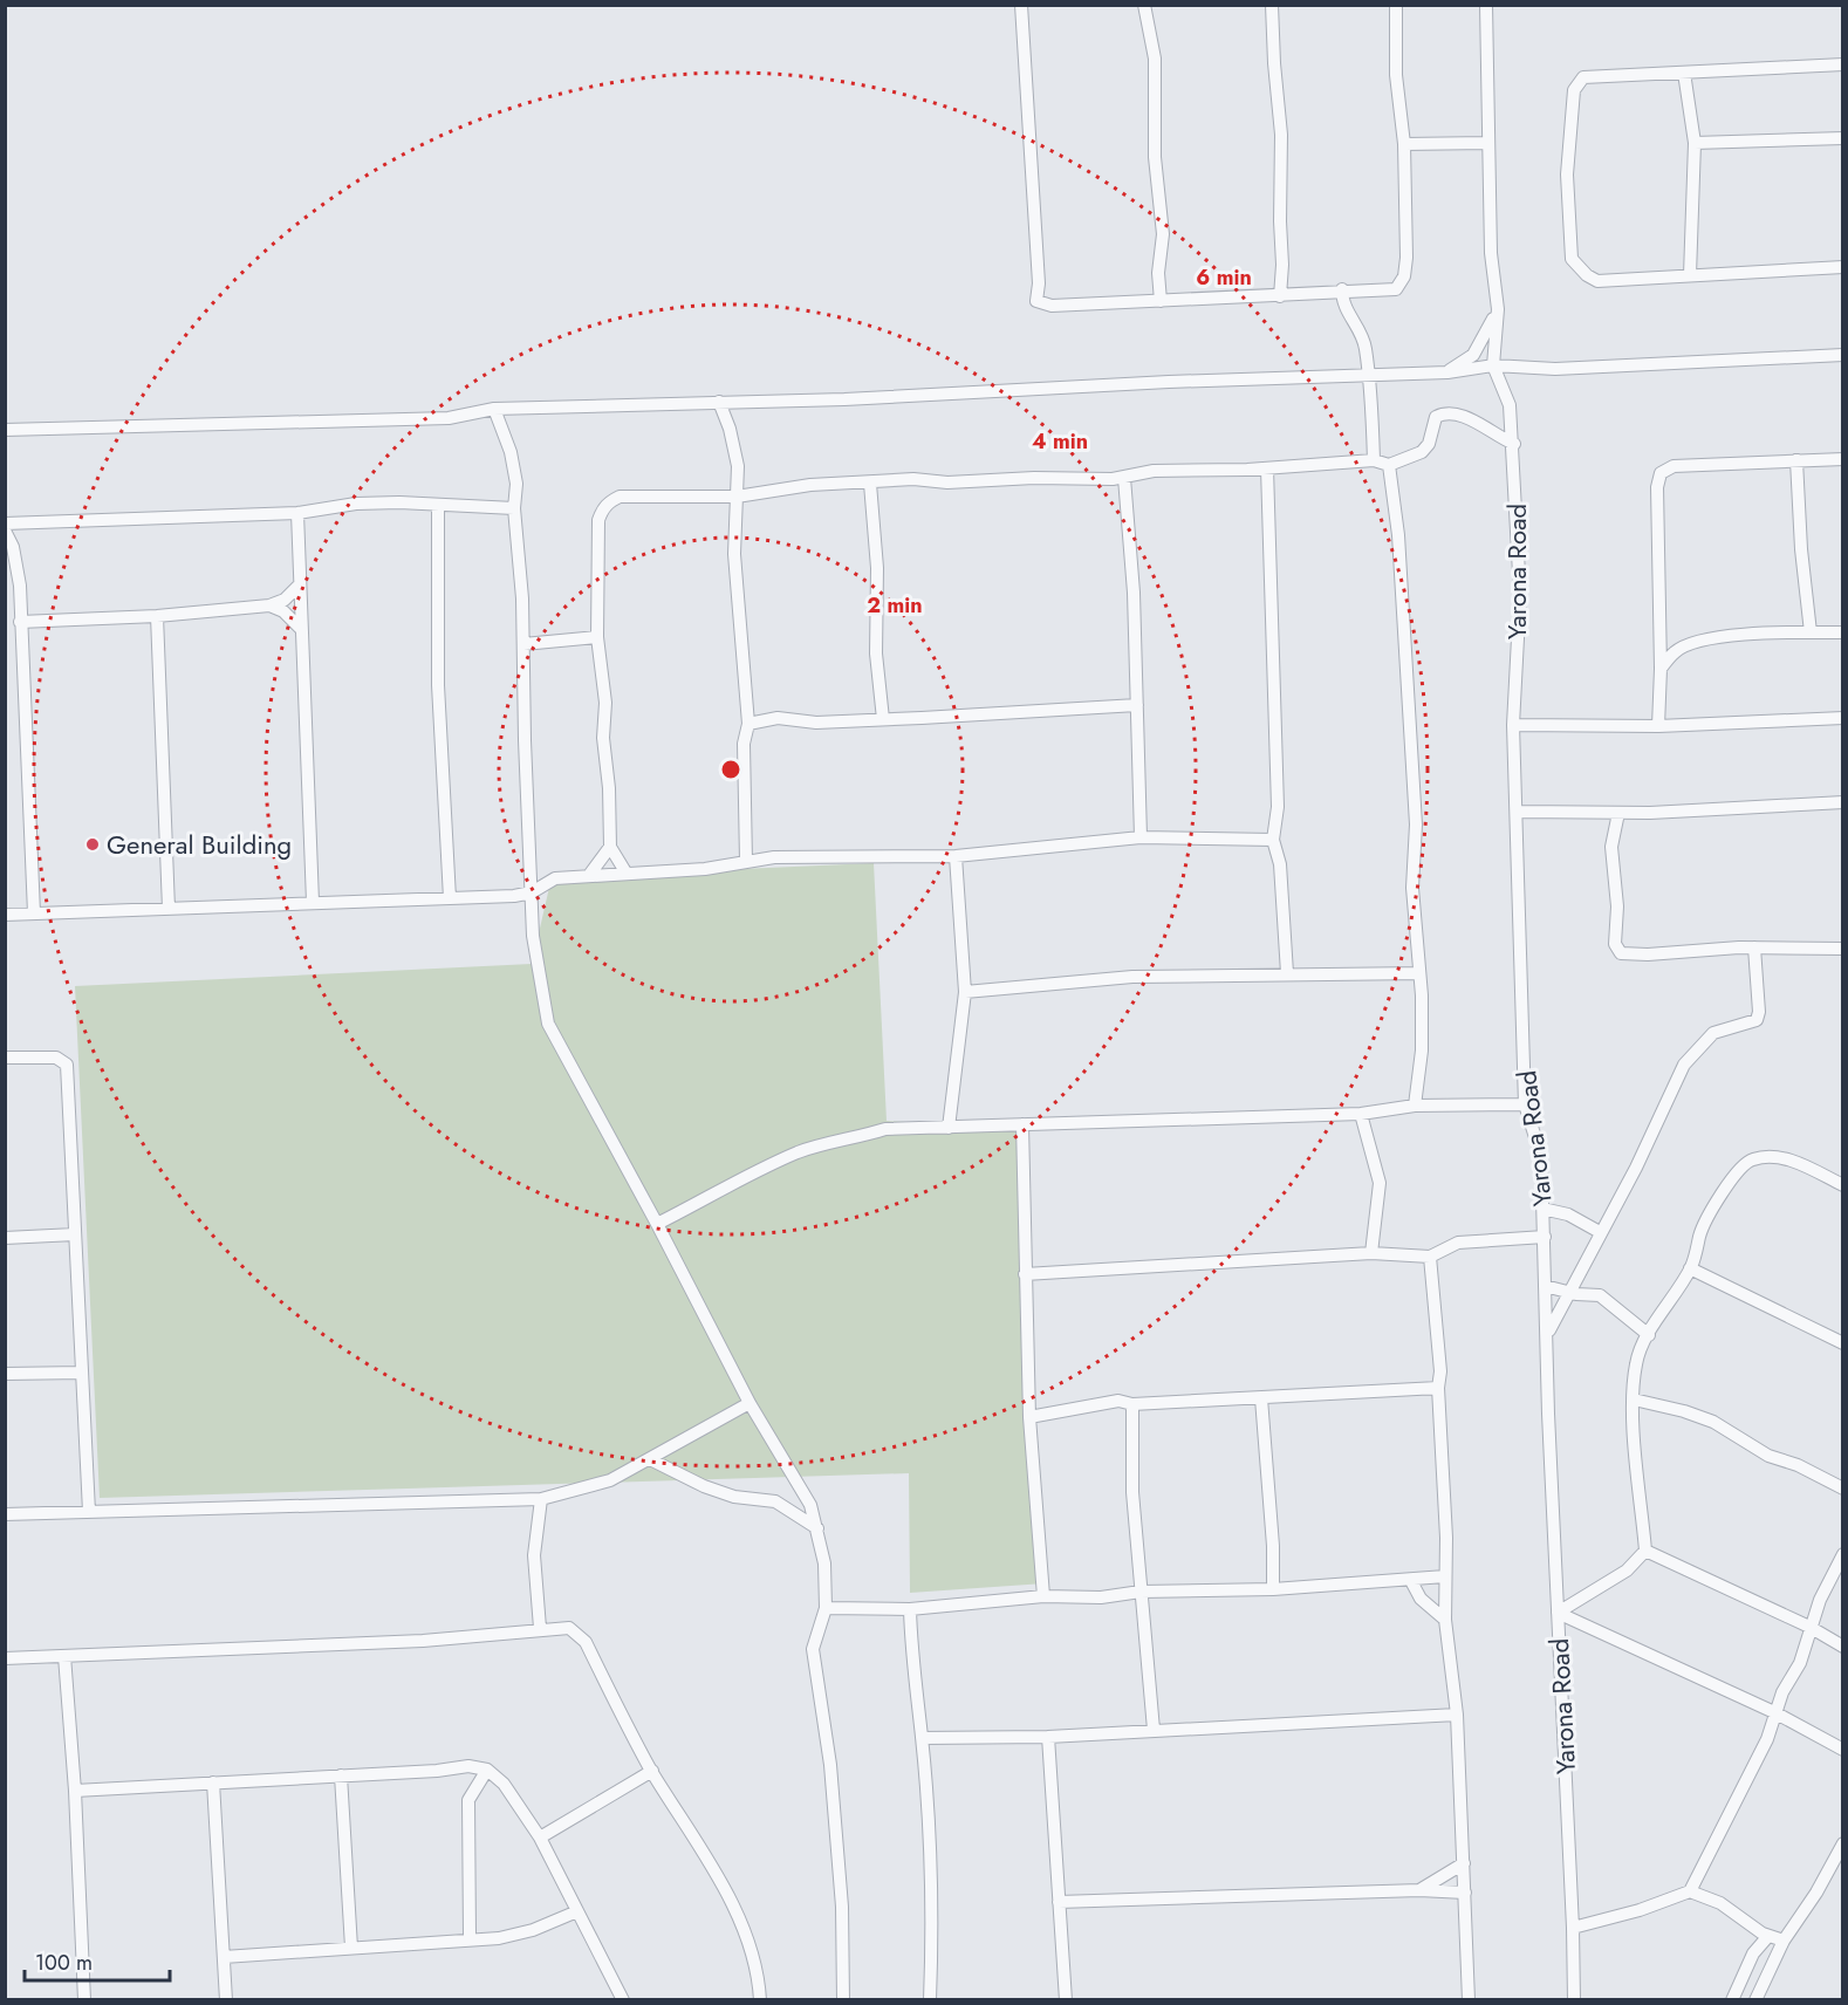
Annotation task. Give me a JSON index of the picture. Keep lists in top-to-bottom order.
{
  "streets": {
    "street": ["Yarona Road"]
  },
  "places": ["General Building"],
  "scale_bar": "100 m",
  "rings": ["6 min", "4 min", "2 min"]
}
